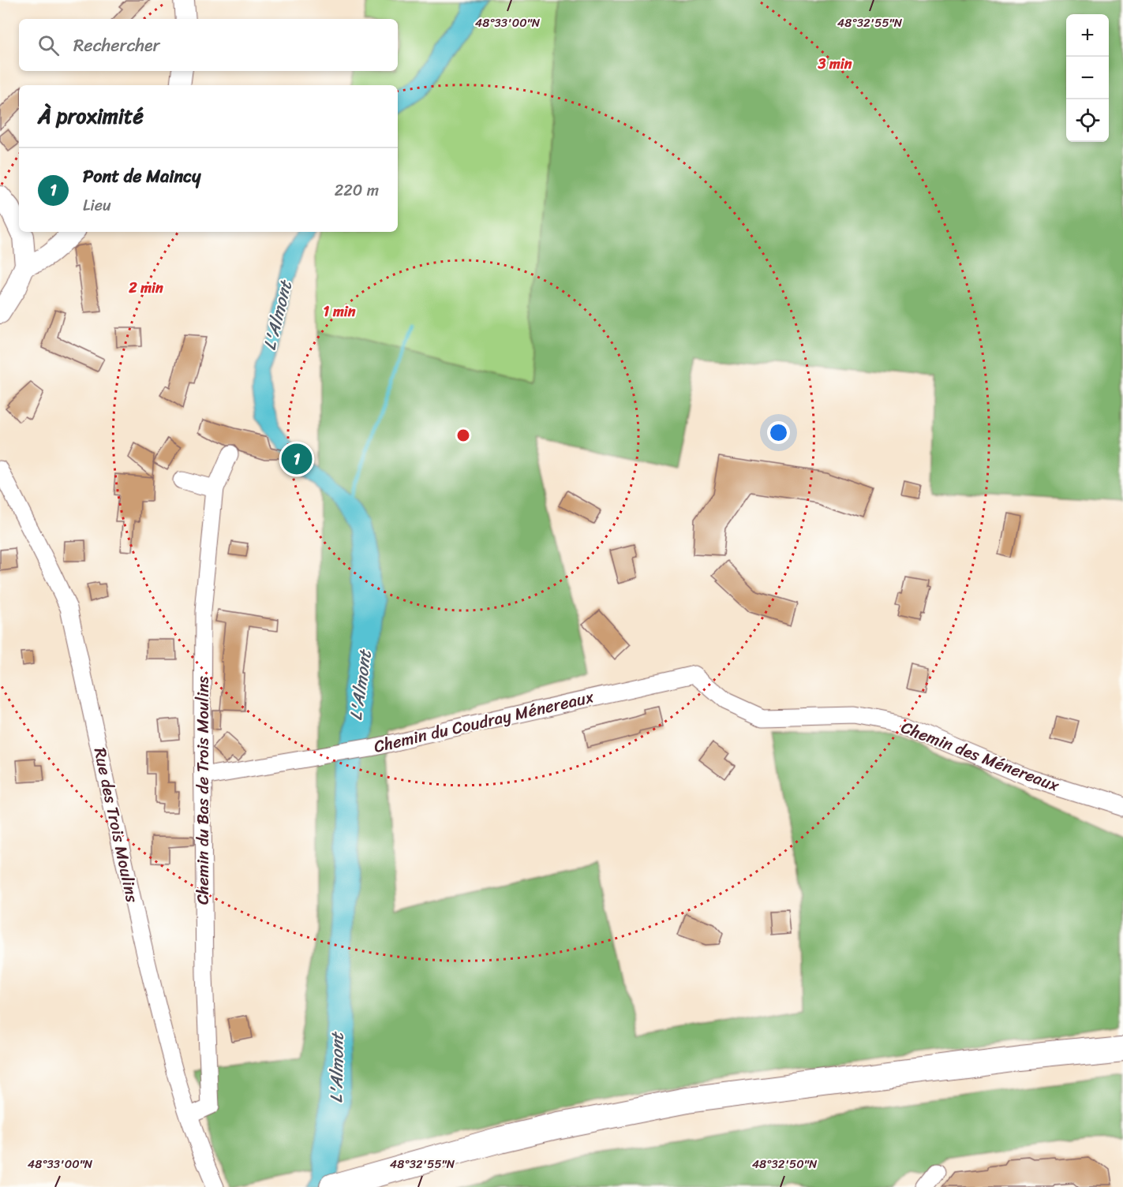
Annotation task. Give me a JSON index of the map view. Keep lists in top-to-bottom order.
{
  "streets": {
    "street": [
      "Chemin du Coudray Ménereaux",
      "Chemin des Ménereaux",
      "Chemin du Bas de Trois Moulins",
      "Rue des Trois Moulins"
    ]
  },
  "crossings": [
    ["Chemin du Coudray Ménereaux", "Chemin des Ménereaux"],
    ["Chemin du Coudray Ménereaux", "Chemin du Bas de Trois Moulins"],
    ["Chemin du Bas de Trois Moulins", "Rue des Trois Moulins"]
  ],
  "water": ["L'Almont"],
  "page": {
    "map_buttons": ["+", "−"],
    "search": "Rechercher",
    "heading": "À proximité",
    "list": [
      {
        "mark": "1",
        "name": "Pont de Maincy",
        "note": "Lieu",
        "value": "220 m"
      }
    ],
    "pins": "1"
  },
  "coordinates": ["48°33'00\"N", "48°32'55\"N", "48°32'50\"N"],
  "rings": ["3 min", "2 min", "1 min"]
}
